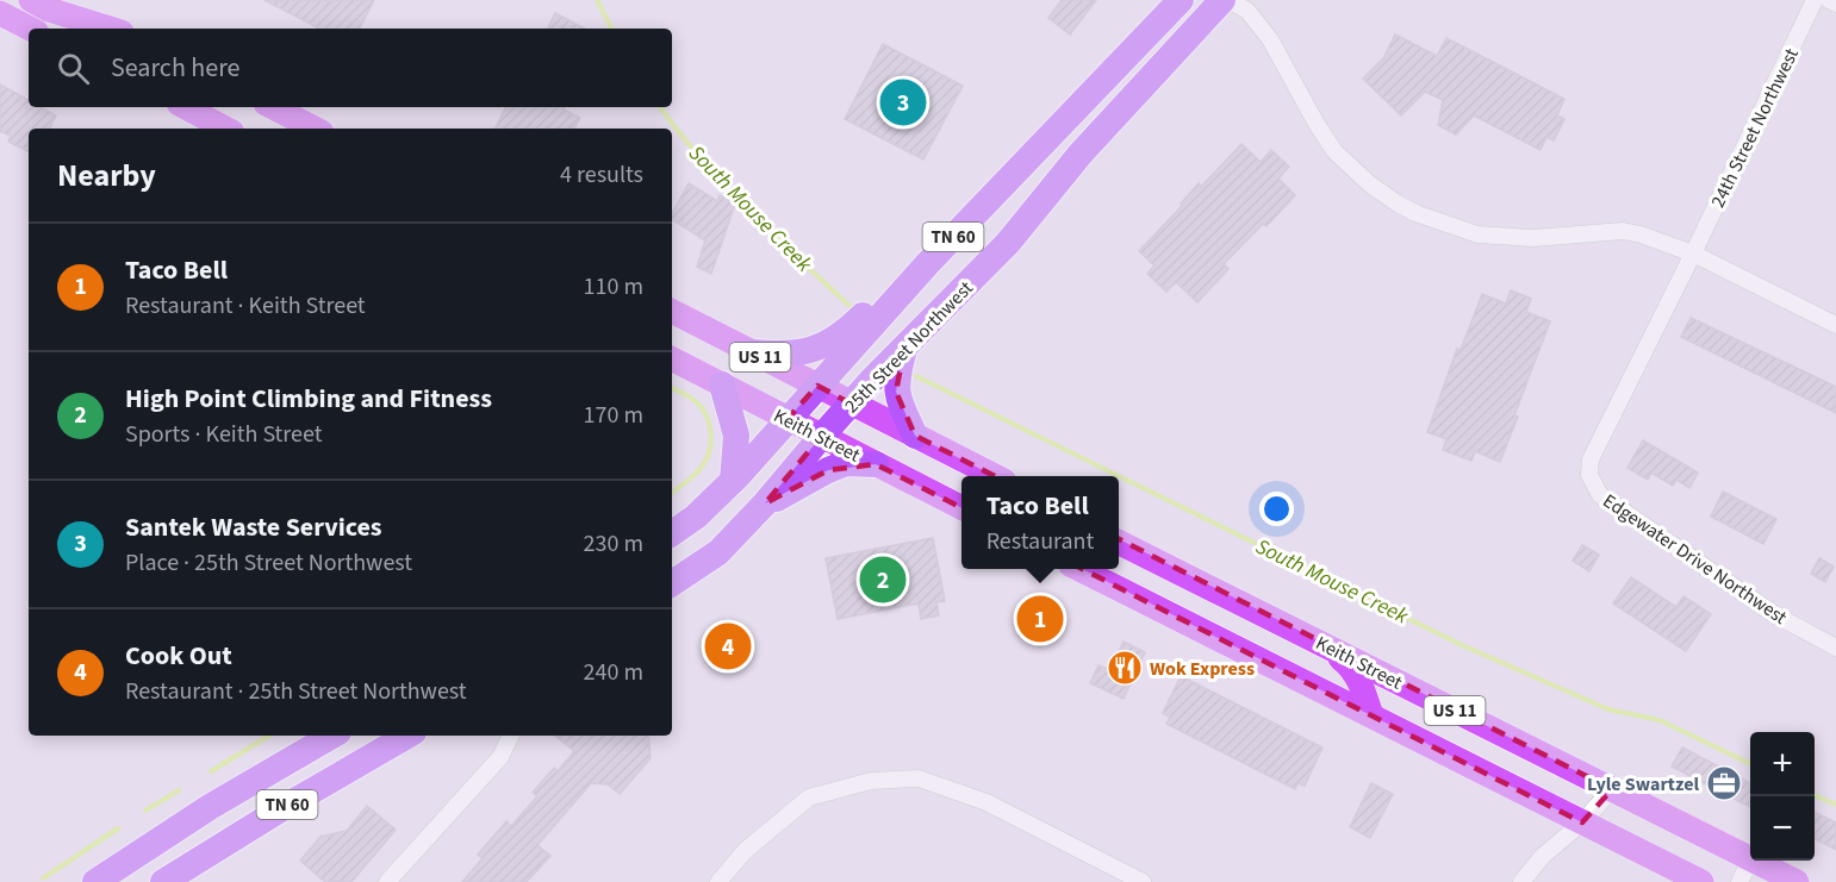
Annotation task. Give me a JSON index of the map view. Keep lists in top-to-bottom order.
{
  "streets": {
    "highway": ["TN 60", "25th Street Northwest"],
    "main road": ["US 11", "Keith Street"],
    "street": ["24th Street Northwest", "Edgewater Drive Northwest"]
  },
  "crossings": [
    ["24th Street Northwest", "Edgewater Drive Northwest"],
    ["25th Street Northwest", "US 11"],
    ["25th Street Northwest", "Keith Street"]
  ],
  "water": ["South Mouse Creek"],
  "places": {
    "restaurant": ["Wok Express"],
    "office": ["Lyle Swartzel"]
  },
  "page": {
    "search": "Search here",
    "pins": [
      "3",
      "2",
      "1",
      "4"
    ],
    "heading": ["Nearby", "4 results"],
    "list": [
      {
        "mark": "1",
        "name": "Taco Bell",
        "note": "Restaurant · Keith Street",
        "value": "110 m"
      },
      {
        "mark": "2",
        "name": "High Point Climbing and Fitness",
        "note": "Sports · Keith Street",
        "value": "170 m"
      },
      {
        "mark": "3",
        "name": "Santek Waste Services",
        "note": "Place · 25th Street Northwest",
        "value": "230 m"
      },
      {
        "mark": "4",
        "name": "Cook Out",
        "note": "Restaurant · 25th Street Northwest",
        "value": "240 m"
      }
    ],
    "popup": ["Taco Bell", "Restaurant"],
    "map_buttons": ["+", "−"]
  }
}
